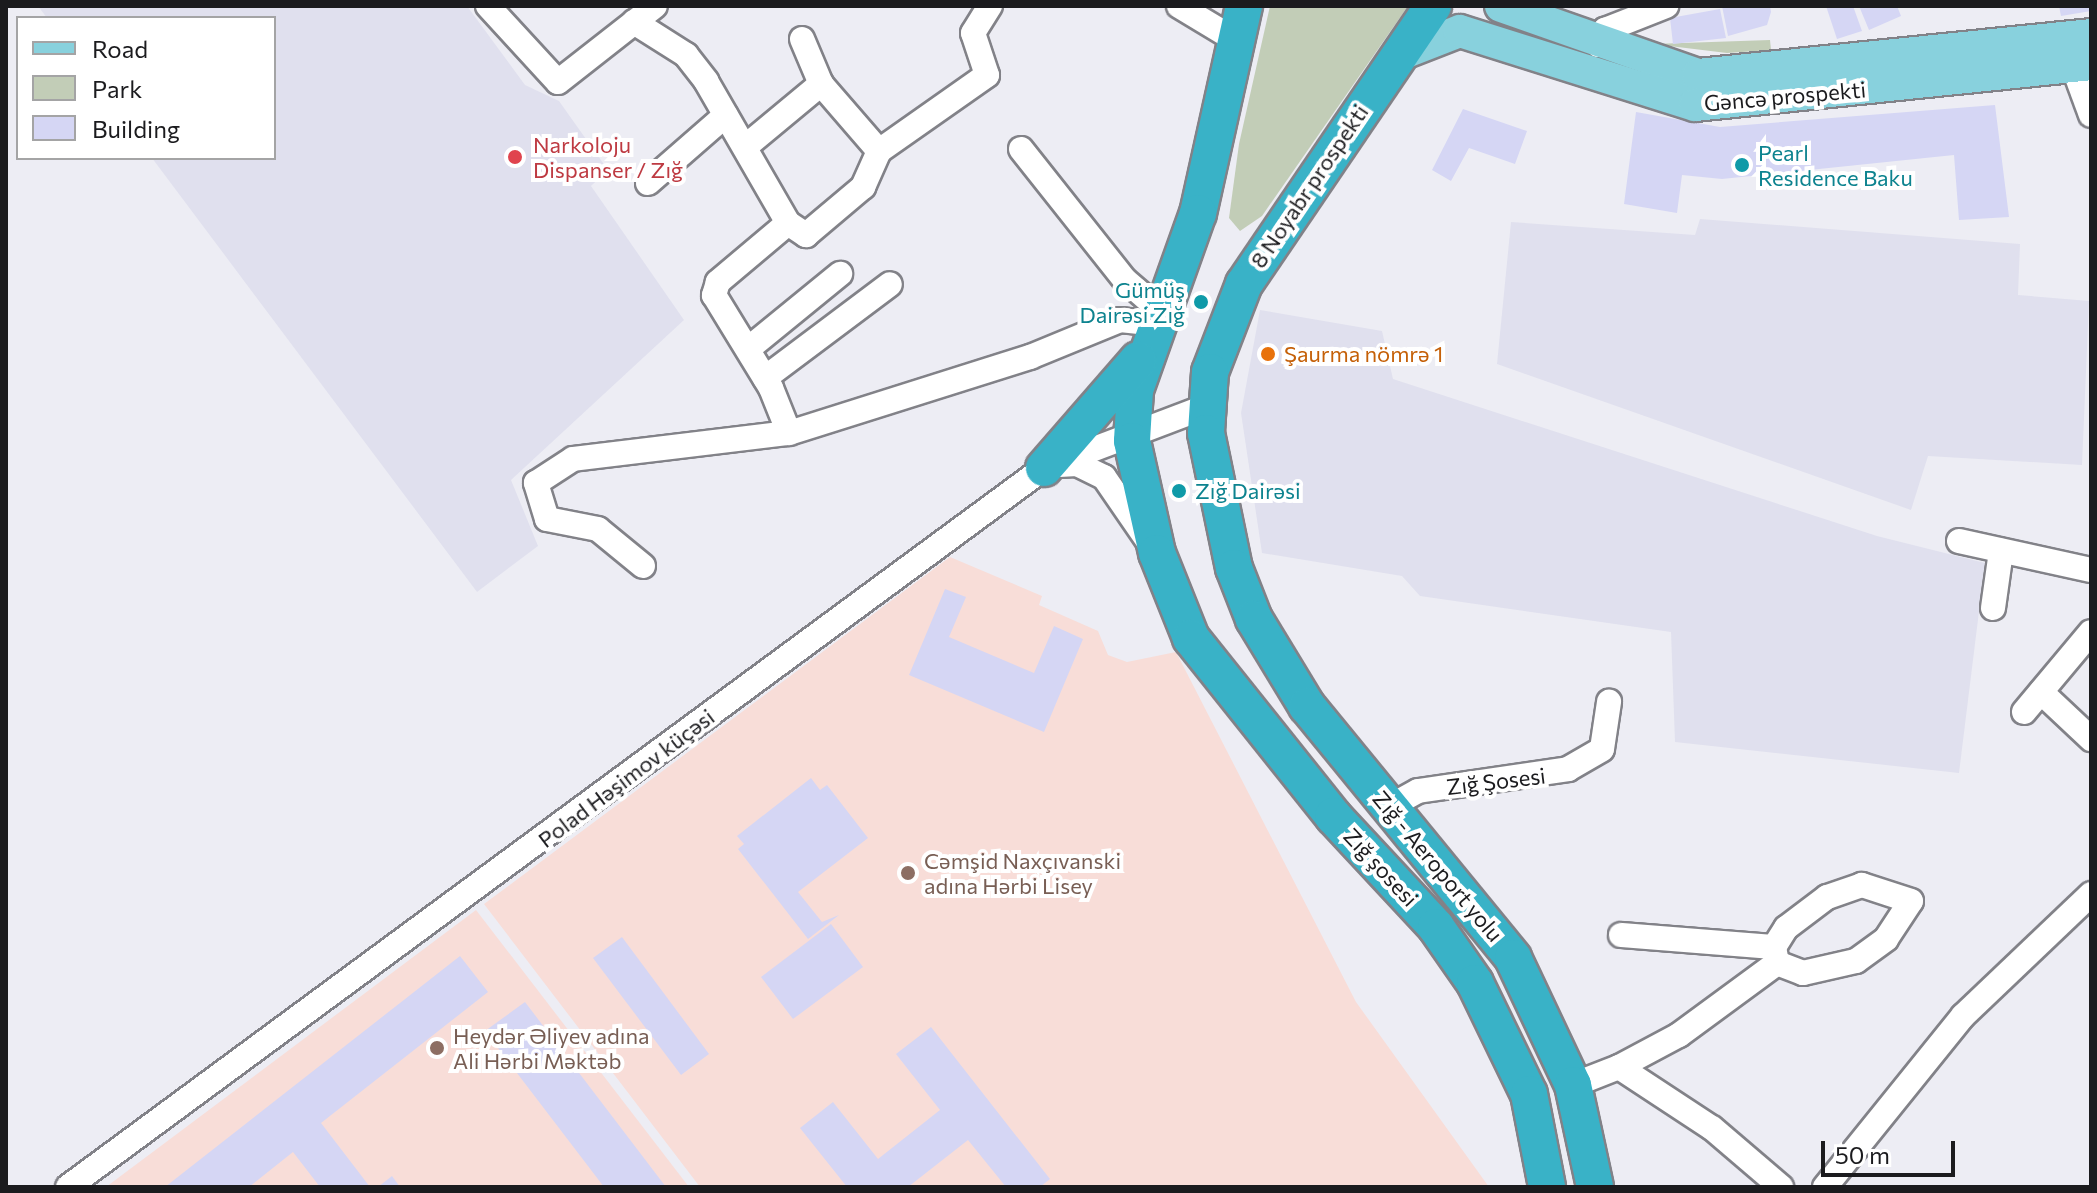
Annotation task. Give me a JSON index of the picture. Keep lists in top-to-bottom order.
{
  "streets": {
    "highway": ["8 Noyabr prospekti", "Zığ - Aeroport yolu", "Zığ şosesi"],
    "main road": ["Gəncə prospekti"],
    "street": ["Polad Həşimov küçəsi", "Zığ Şosesi"]
  },
  "crossings": [
    ["Gəncə prospekti", "8 Noyabr prospekti"],
    ["8 Noyabr prospekti", "Polad Həşimov küçəsi"],
    ["8 Noyabr prospekti", "Zığ - Aeroport yolu"],
    ["Zığ Şosesi", "Zığ - Aeroport yolu"]
  ],
  "places": [
    "Narkoloju Dispanser / Zığ",
    "Pearl Residence Baku",
    "Gümüş Dairəsi Zığ",
    "Şaurma nömrә 1",
    "Zığ Dairəsi",
    "Cəmşid Naxçıvanski adına Hərbi Lisey",
    "Heydər Əliyev adına Ali Hərbi Məktəb"
  ],
  "legend": ["Road", "Park", "Building"],
  "scale_bar": "50 m"
}
